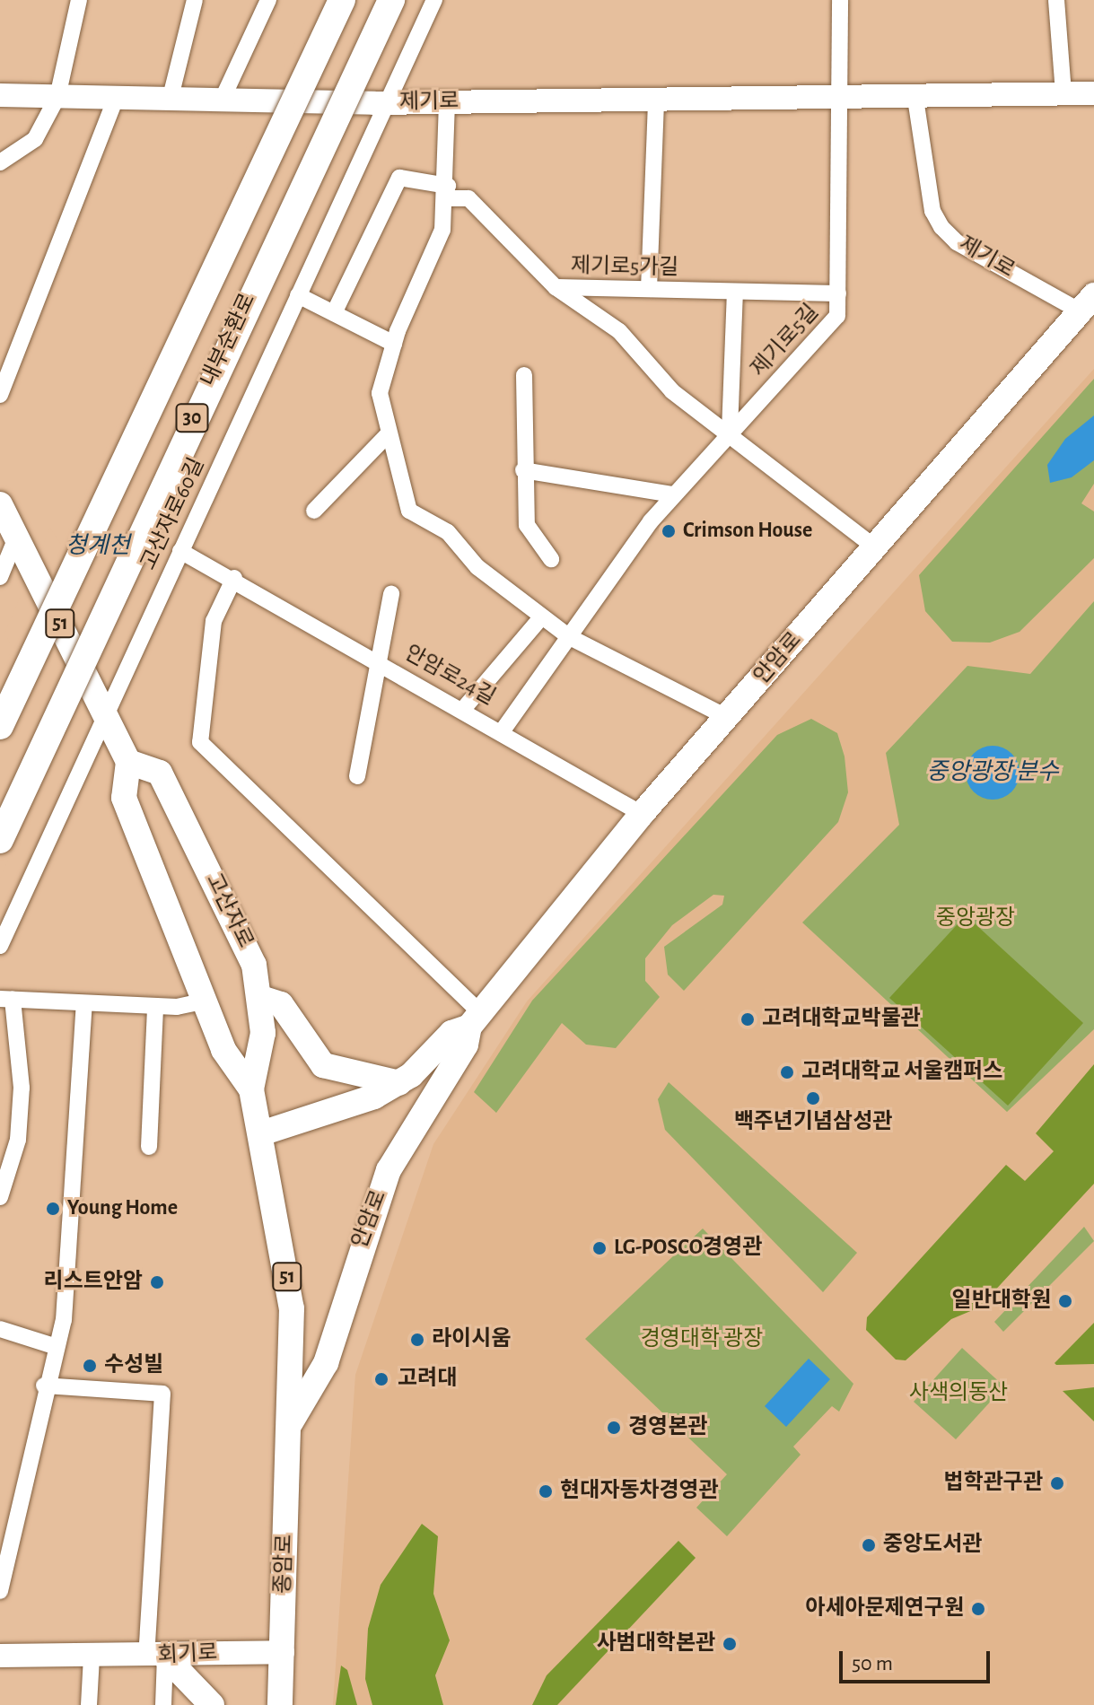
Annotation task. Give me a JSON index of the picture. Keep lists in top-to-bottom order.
{
  "streets": {
    "highway": ["내부순환로", "30"],
    "main road": [
      "제기로",
      "51",
      "안암로",
      "고산자로",
      "종암로",
      "회기로"
    ],
    "street": [
      "제기로5가길",
      "제기로5길",
      "고산자로60길",
      "안암로24길"
    ]
  },
  "crossings": [
    ["제기로", "제기로5길"],
    ["제기로", "고산자로60길"],
    ["제기로", "안암로"],
    ["제기로5가길", "제기로5길"],
    ["제기로5길", "안암로24길"],
    ["고산자로60길", "51"],
    ["고산자로60길", "안암로24길"],
    ["51", "고산자로"],
    ["안암로", "안암로24길"],
    ["안암로", "고산자로"],
    ["안암로", "종암로"],
    ["고산자로", "종암로"],
    ["종암로", "회기로"]
  ],
  "water": ["청계천", "중앙광장 분수"],
  "parks": ["중앙광장", "경영대학 광장", "사색의동산"],
  "places": [
    "Crimson House",
    "고려대학교박물관",
    "고려대학교 서울캠퍼스",
    "백주년기념삼성관",
    "Young Home",
    "LG-POSCO경영관",
    "리스트안암",
    "일반대학원",
    "라이시움",
    "수성빌",
    "고려대",
    "경영본관",
    "법학관구관",
    "현대자동차경영관",
    "중앙도서관",
    "아세아문제연구원",
    "사범대학본관"
  ],
  "scale_bar": "50 m"
}
